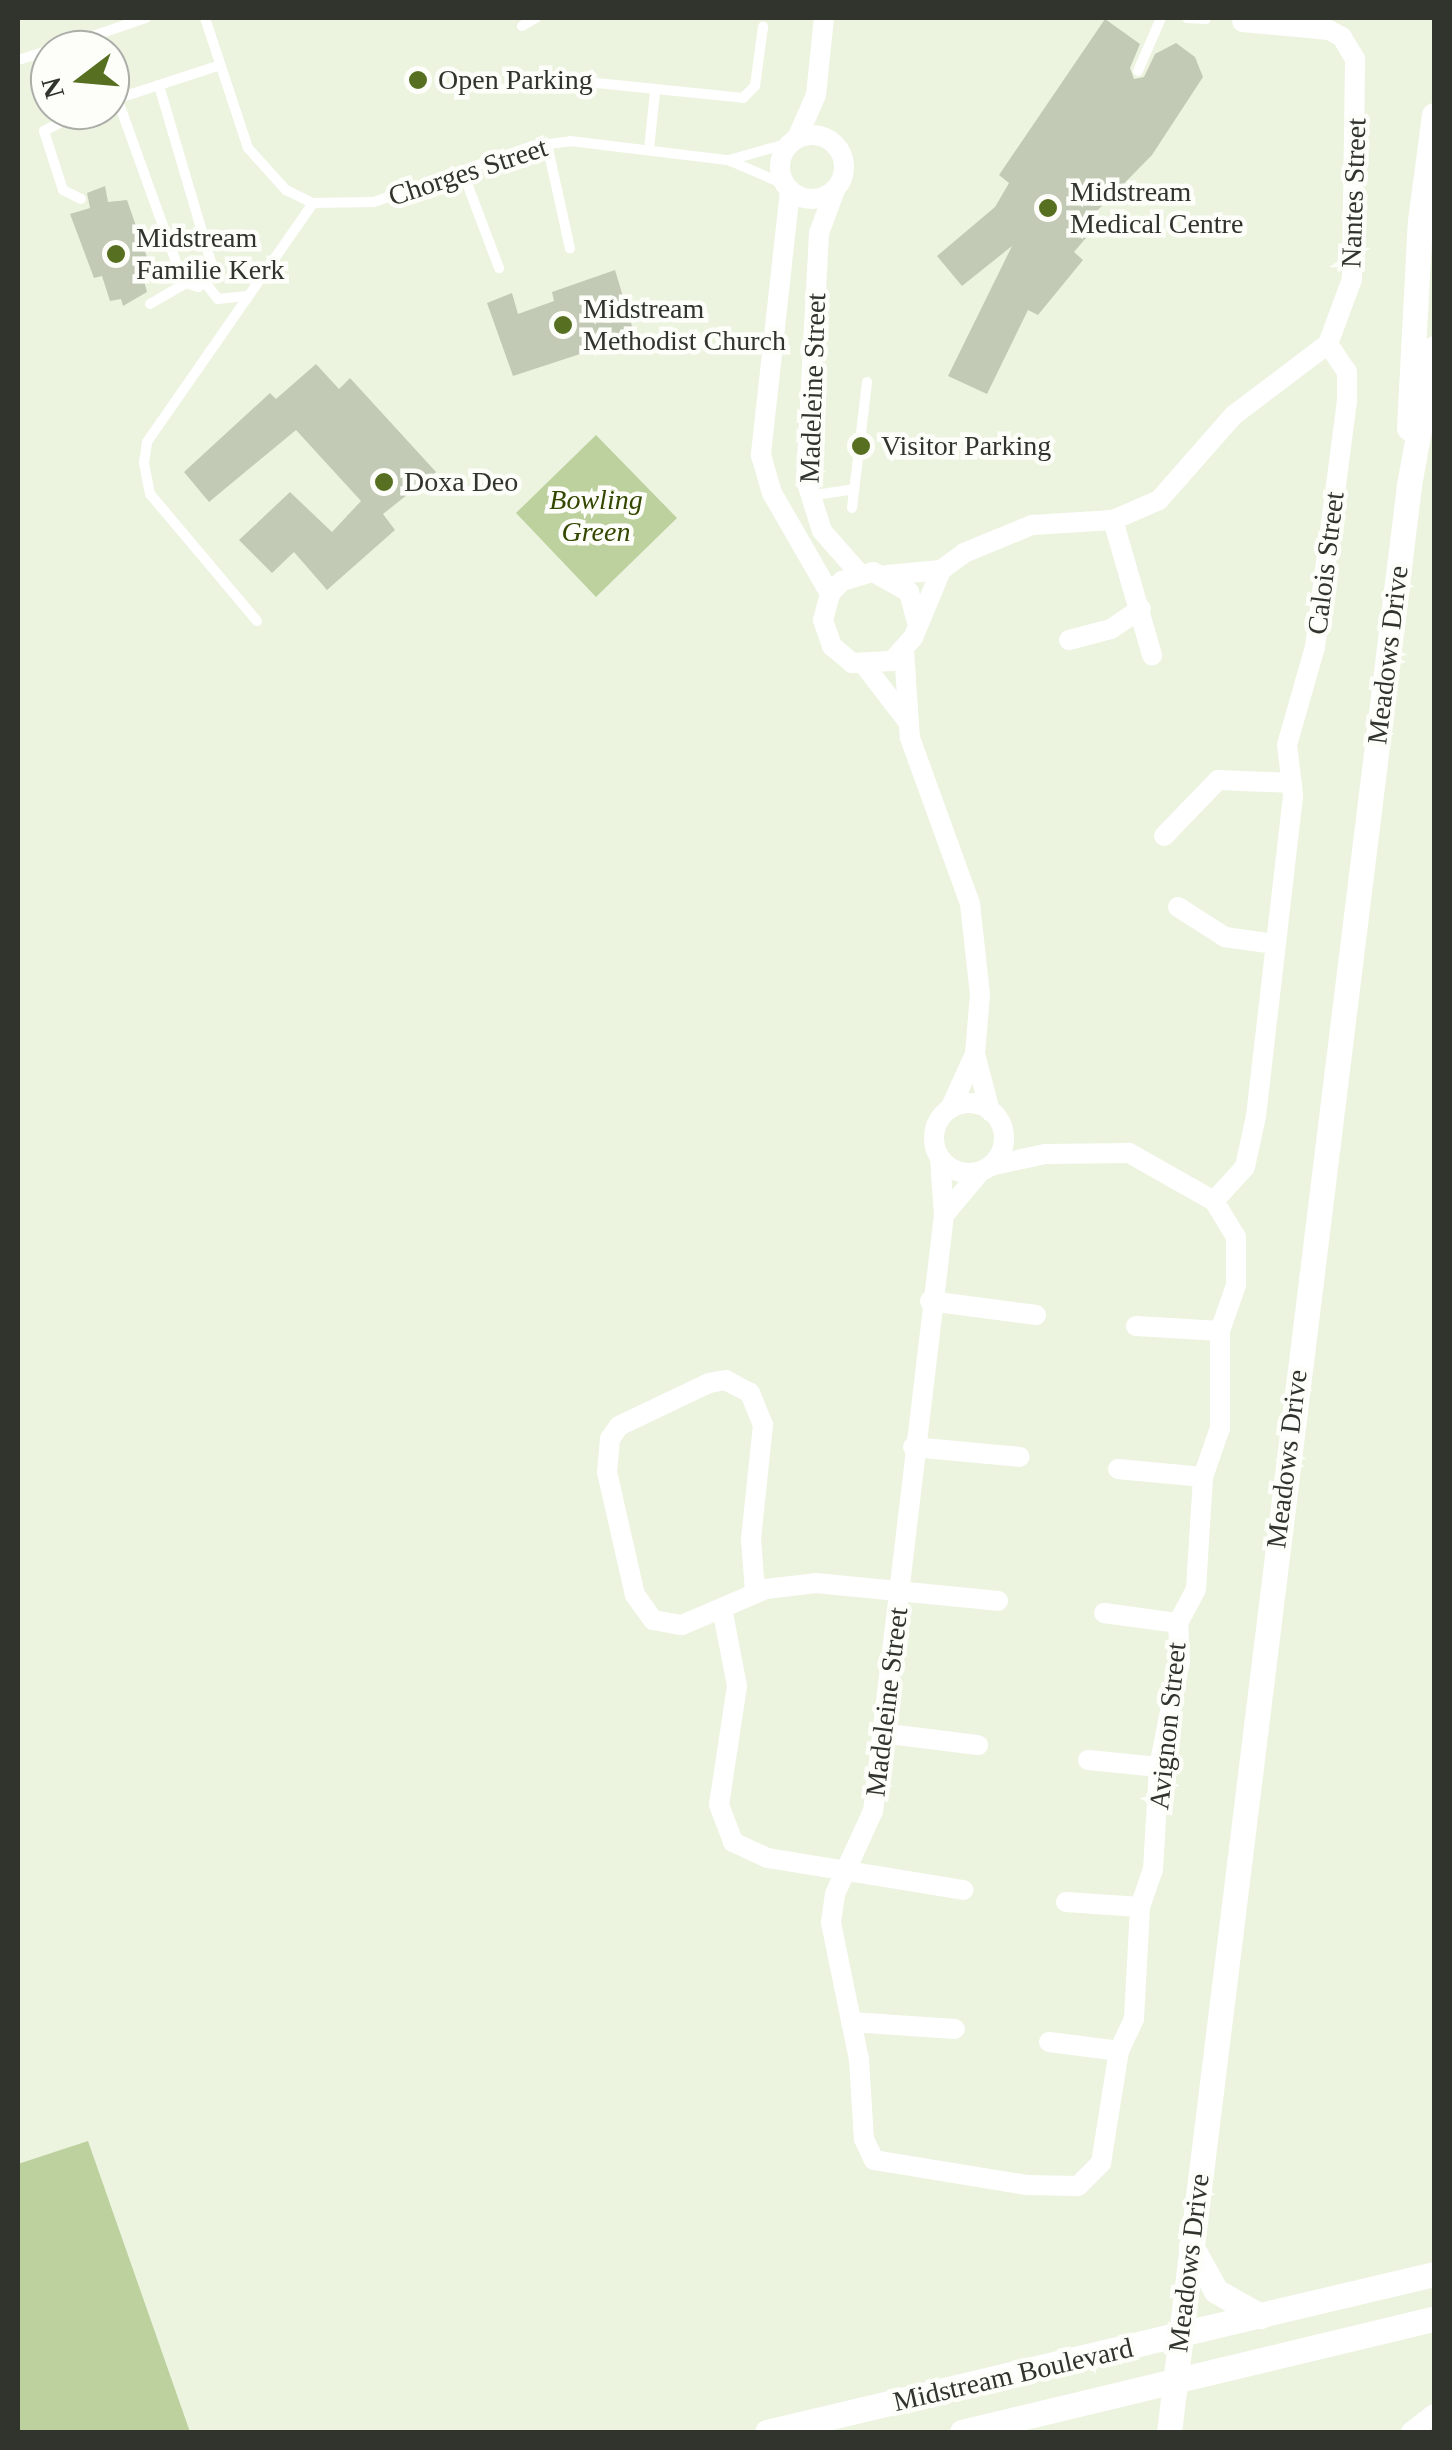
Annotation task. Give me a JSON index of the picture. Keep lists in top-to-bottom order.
{
  "streets": {
    "street": [
      "Nantes Street",
      "Madeleine Street",
      "Calois Street",
      "Meadows Drive",
      "Avignon Street",
      "Midstream Boulevard"
    ],
    "lane": ["Chorges Street"]
  },
  "crossings": [
    ["Chorges Street", "Madeleine Street"],
    ["Nantes Street", "Calois Street"],
    ["Madeleine Street", "Avignon Street"],
    ["Calois Street", "Avignon Street"],
    ["Meadows Drive", "Midstream Boulevard"]
  ],
  "parks": ["Bowling Green"],
  "places": [
    "Open Parking",
    "Midstream Medical Centre",
    "Midstream Familie Kerk",
    "Midstream Methodist Church",
    "Visitor Parking",
    "Doxa Deo"
  ],
  "north": "left"
}
